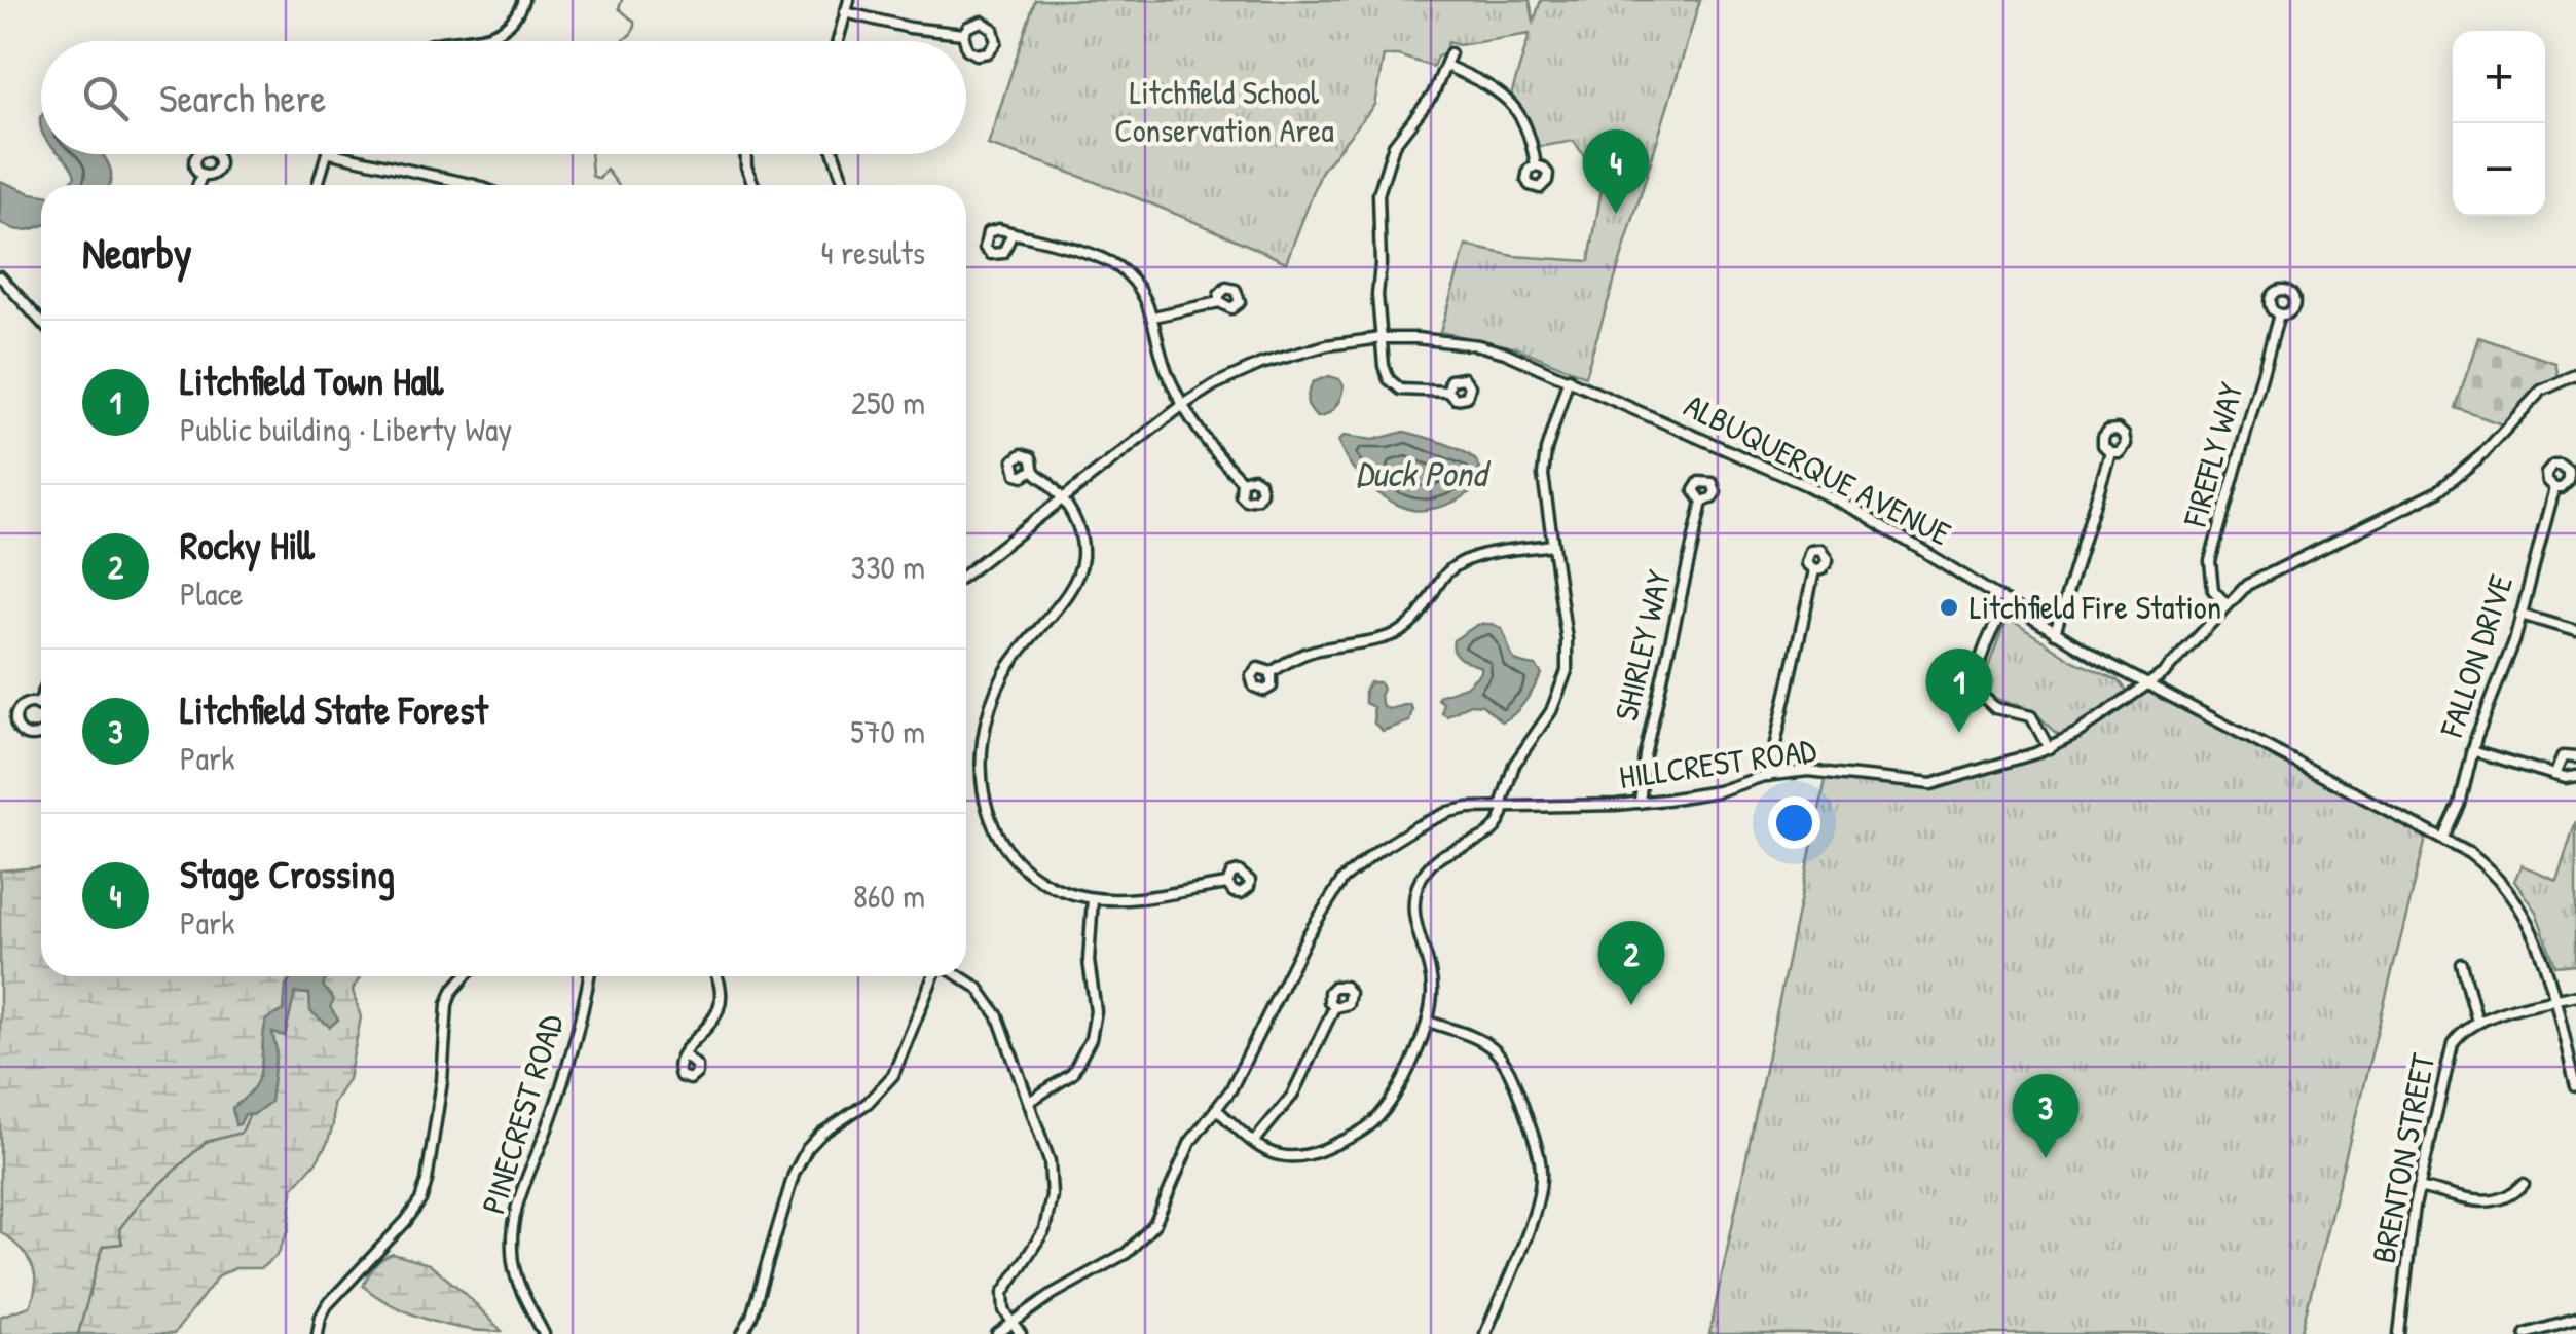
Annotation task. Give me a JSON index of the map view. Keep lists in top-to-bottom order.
{
  "streets": {
    "street": [
      "FIREFLY WAY",
      "ALBUQUERQUE AVENUE",
      "SHIRLEY WAY",
      "FALLON DRIVE",
      "HILLCREST ROAD",
      "PINECREST ROAD",
      "BRENTON STREET"
    ]
  },
  "crossings": [
    ["FIREFLY WAY", "HILLCREST ROAD"],
    ["ALBUQUERQUE AVENUE", "FALLON DRIVE"],
    ["ALBUQUERQUE AVENUE", "HILLCREST ROAD"],
    ["SHIRLEY WAY", "HILLCREST ROAD"]
  ],
  "water": ["Duck Pond"],
  "parks": ["Litchfield School Conservation Area"],
  "places": ["Litchfield Fire Station"],
  "page": {
    "map_buttons": ["+", "−"],
    "search": "Search here",
    "pins": [
      "4",
      "1",
      "2",
      "3"
    ],
    "heading": ["Nearby", "4 results"],
    "list": [
      {
        "mark": "1",
        "name": "Litchfield Town Hall",
        "note": "Public building · Liberty Way",
        "value": "250 m"
      },
      {
        "mark": "2",
        "name": "Rocky Hill",
        "note": "Place",
        "value": "330 m"
      },
      {
        "mark": "3",
        "name": "Litchfield State Forest",
        "note": "Park",
        "value": "570 m"
      },
      {
        "mark": "4",
        "name": "Stage Crossing",
        "note": "Park",
        "value": "860 m"
      }
    ]
  }
}
